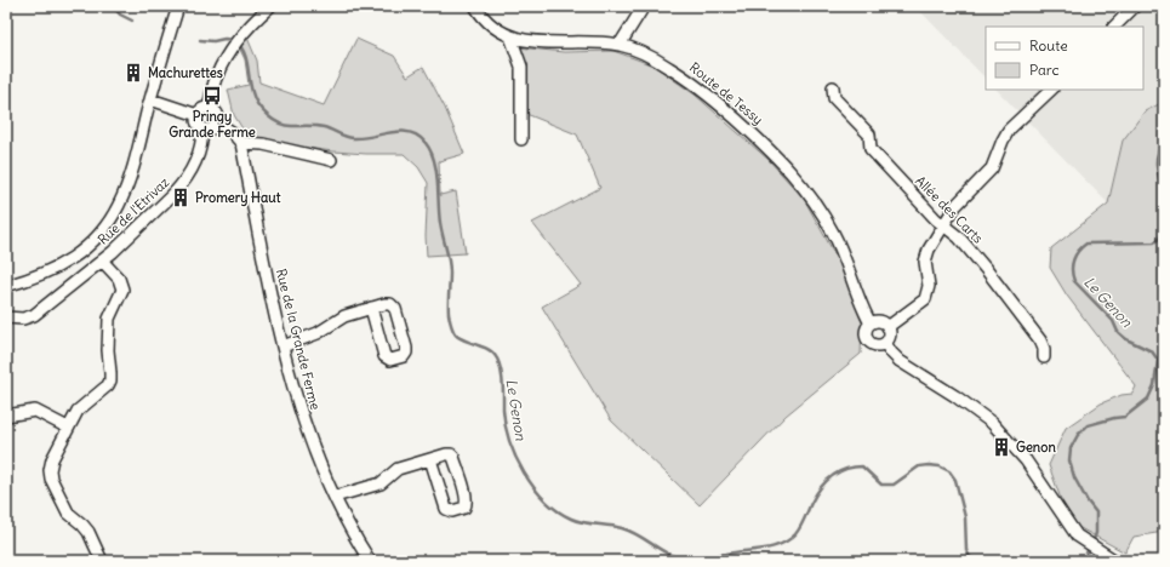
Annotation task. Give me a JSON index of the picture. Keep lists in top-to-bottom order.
{
  "streets": {
    "street": [
      "Route de Tessy",
      "Allée des Carts",
      "Rue de l'Etrivaz",
      "Rue de la Grande Ferme"
    ]
  },
  "water": ["Le Genon"],
  "places": {
    "building": ["Machurettes", "Promery Haut", "Genon"],
    "bus stop": ["Pringy Grande Ferme"]
  },
  "legend": ["Route", "Parc"]
}
